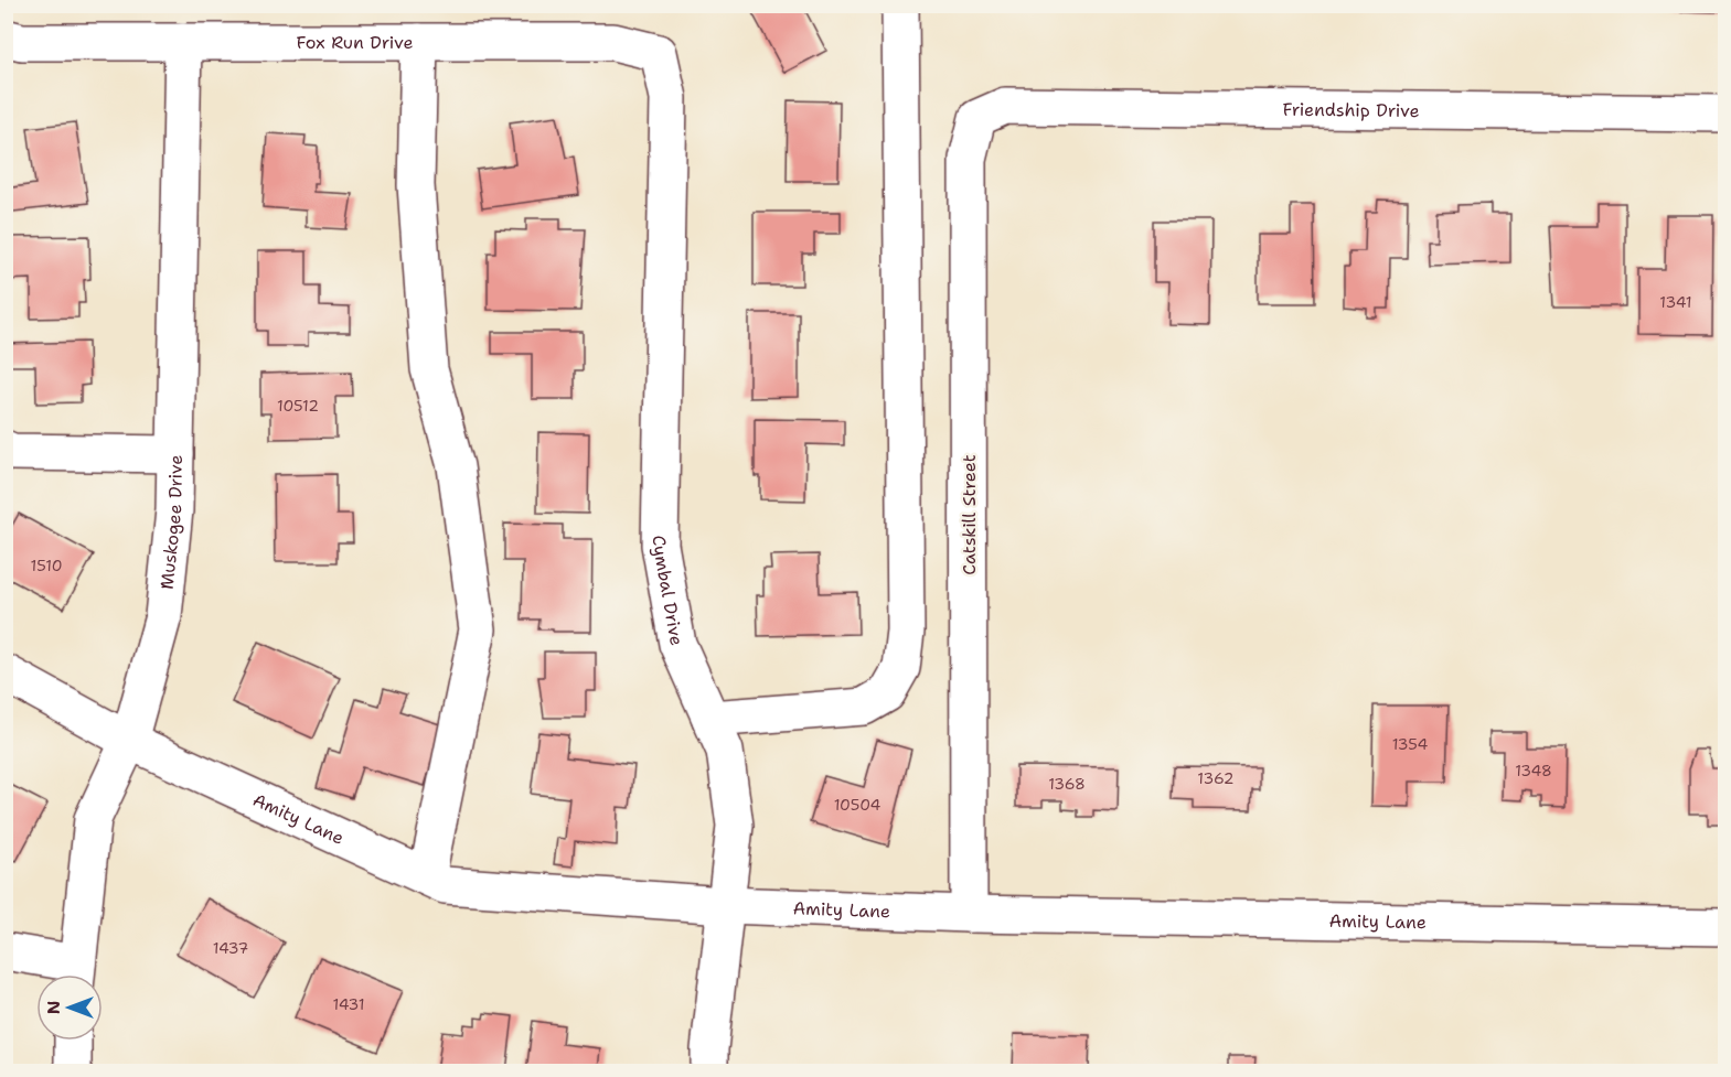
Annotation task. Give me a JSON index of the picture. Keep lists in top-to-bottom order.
{
  "streets": {
    "street": [
      "Fox Run Drive",
      "Friendship Drive",
      "Catskill Street",
      "Muskogee Drive",
      "Cymbal Drive",
      "Amity Lane"
    ]
  },
  "crossings": [
    ["Fox Run Drive", "Muskogee Drive"],
    ["Fox Run Drive", "Cymbal Drive"],
    ["Friendship Drive", "Catskill Street"],
    ["Catskill Street", "Amity Lane"],
    ["Muskogee Drive", "Amity Lane"],
    ["Cymbal Drive", "Amity Lane"]
  ],
  "house_numbers": [
    "1341",
    "10512",
    "1510",
    "1354",
    "1348",
    "1362",
    "1368",
    "10504",
    "1437",
    "1431"
  ],
  "north": "left"
}
